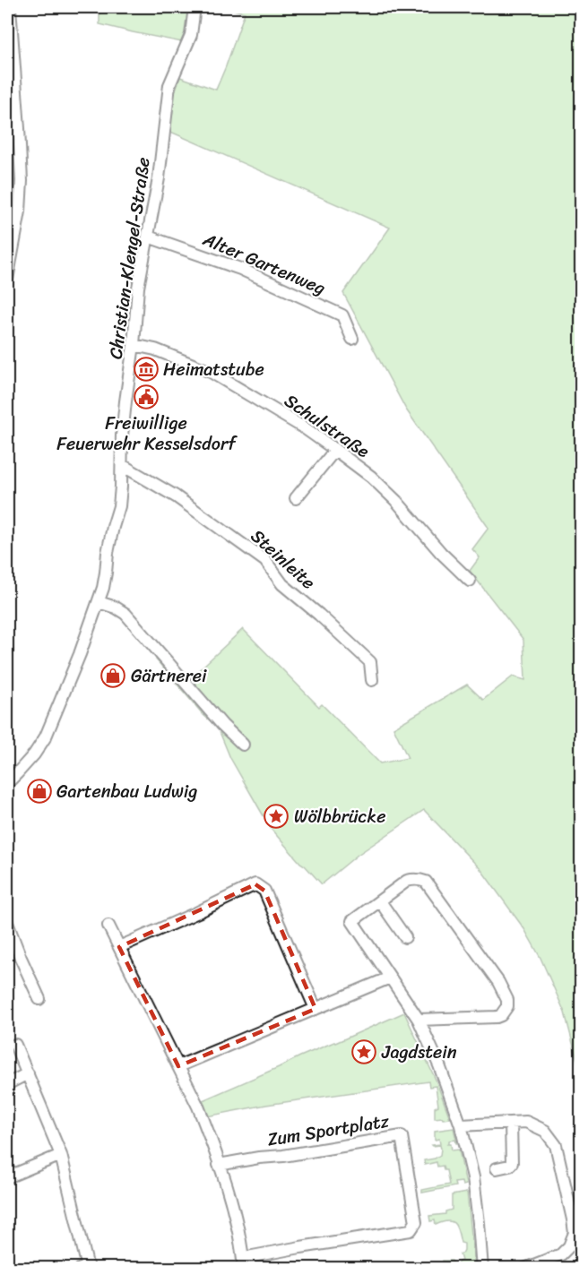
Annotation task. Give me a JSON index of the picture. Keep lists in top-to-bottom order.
{
  "streets": {
    "street": [
      "Christian-Klengel-Straße",
      "Alter Gartenweg",
      "Schulstraße",
      "Steinleite",
      "Zum Sportplatz"
    ]
  },
  "crossings": [
    ["Christian-Klengel-Straße", "Alter Gartenweg"],
    ["Christian-Klengel-Straße", "Schulstraße"],
    ["Christian-Klengel-Straße", "Steinleite"]
  ],
  "places": {
    "museum": ["Heimatstube"],
    "public building": ["Freiwillige Feuerwehr Kesselsdorf"],
    "shop": ["Gärtnerei", "Gartenbau Ludwig"],
    "place": ["Wölbbrücke", "Jagdstein"]
  }
}
